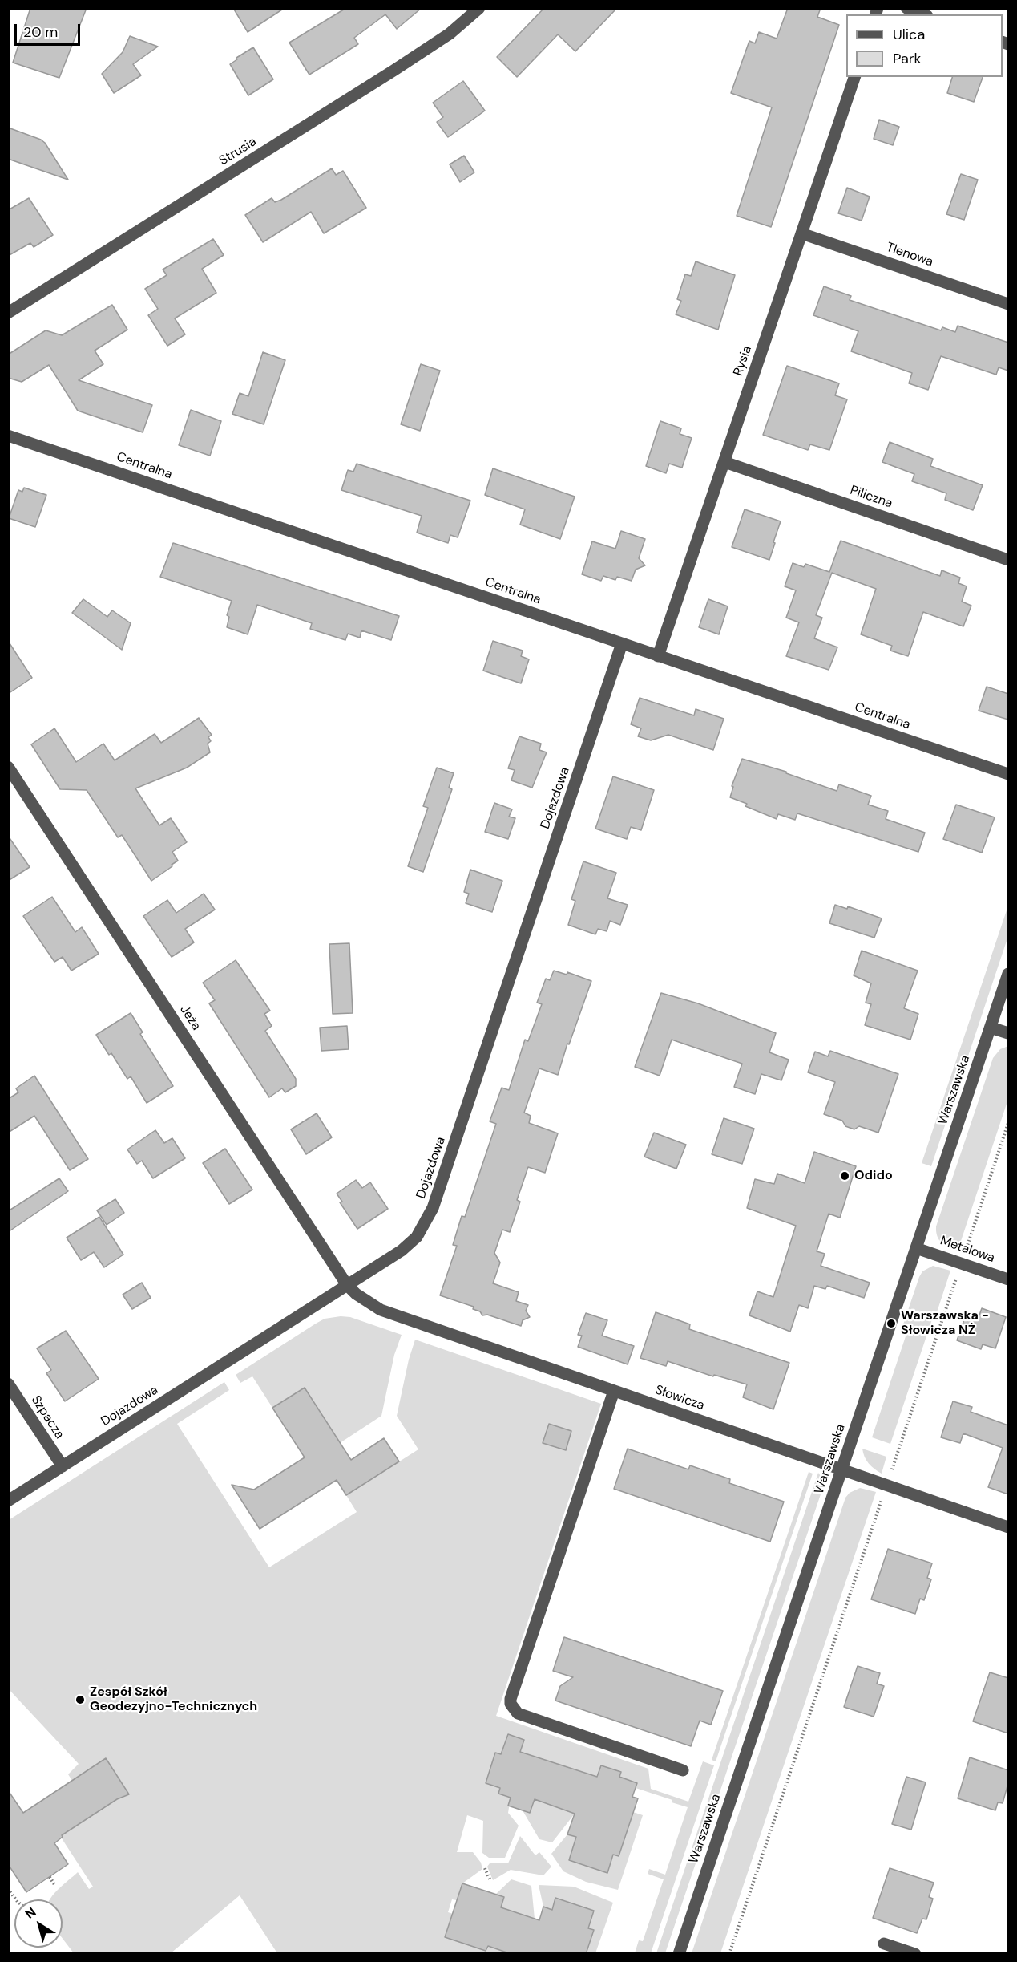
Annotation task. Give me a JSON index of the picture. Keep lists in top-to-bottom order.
{
  "streets": {
    "street": [
      "Strusia",
      "Tlenowa",
      "Rysia",
      "Centralna",
      "Piliczna",
      "Dojazdowa",
      "Jeża",
      "Warszawska",
      "Metalowa",
      "Słowicza",
      "Szpacza"
    ]
  },
  "crossings": [
    ["Tlenowa", "Rysia"],
    ["Rysia", "Centralna"],
    ["Rysia", "Piliczna"],
    ["Centralna", "Dojazdowa"],
    ["Dojazdowa", "Jeża"],
    ["Dojazdowa", "Słowicza"],
    ["Dojazdowa", "Szpacza"],
    ["Jeża", "Słowicza"],
    ["Warszawska", "Metalowa"],
    ["Warszawska", "Słowicza"]
  ],
  "places": ["Odido", "Warszawska - Słowicza NŻ", "Zespół Szkół Geodezyjno-Technicznych"],
  "legend": ["Ulica", "Park"],
  "scale_bar": "20 m",
  "north": "top left"
}
